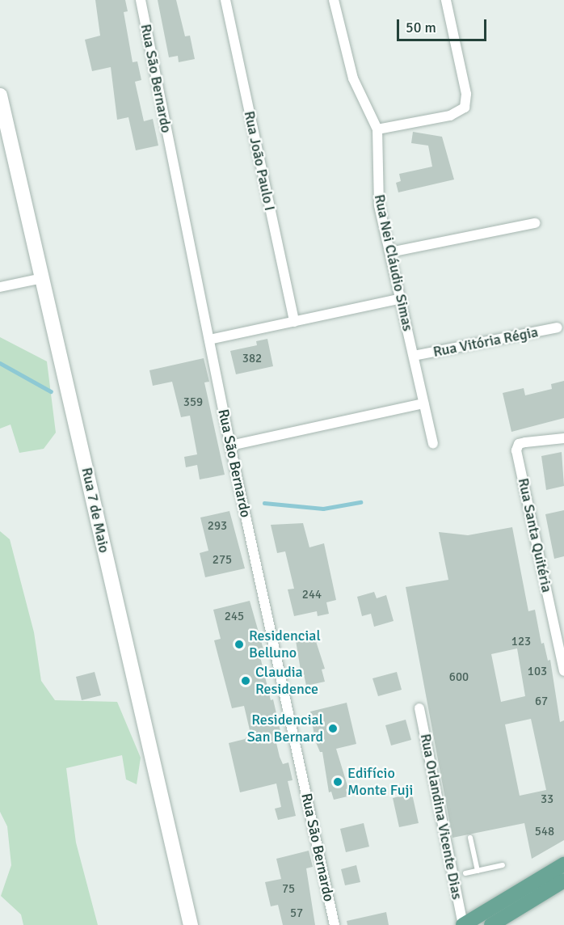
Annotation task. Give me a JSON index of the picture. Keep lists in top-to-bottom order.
{
  "streets": {
    "street": [
      "Rua São Bernardo",
      "Rua João Paulo I",
      "Rua Nei Cláudio Simas",
      "Rua Vitória Régia",
      "Rua 7 de Maio",
      "Rua Santa Quitéria",
      "Rua Orlandina Vicente Dias"
    ]
  },
  "crossings": [
    ["Rua Nei Cláudio Simas", "Rua Vitória Régia"]
  ],
  "places": [
    "Residencial Belluno",
    "Claudia Residence",
    "Residencial San Bernard",
    "Edifício Monte Fuji"
  ],
  "house_numbers": [
    "382",
    "359",
    "293",
    "275",
    "244",
    "245",
    "123",
    "103",
    "600",
    "67",
    "33",
    "548",
    "75",
    "57"
  ],
  "scale_bar": "50 m"
}
